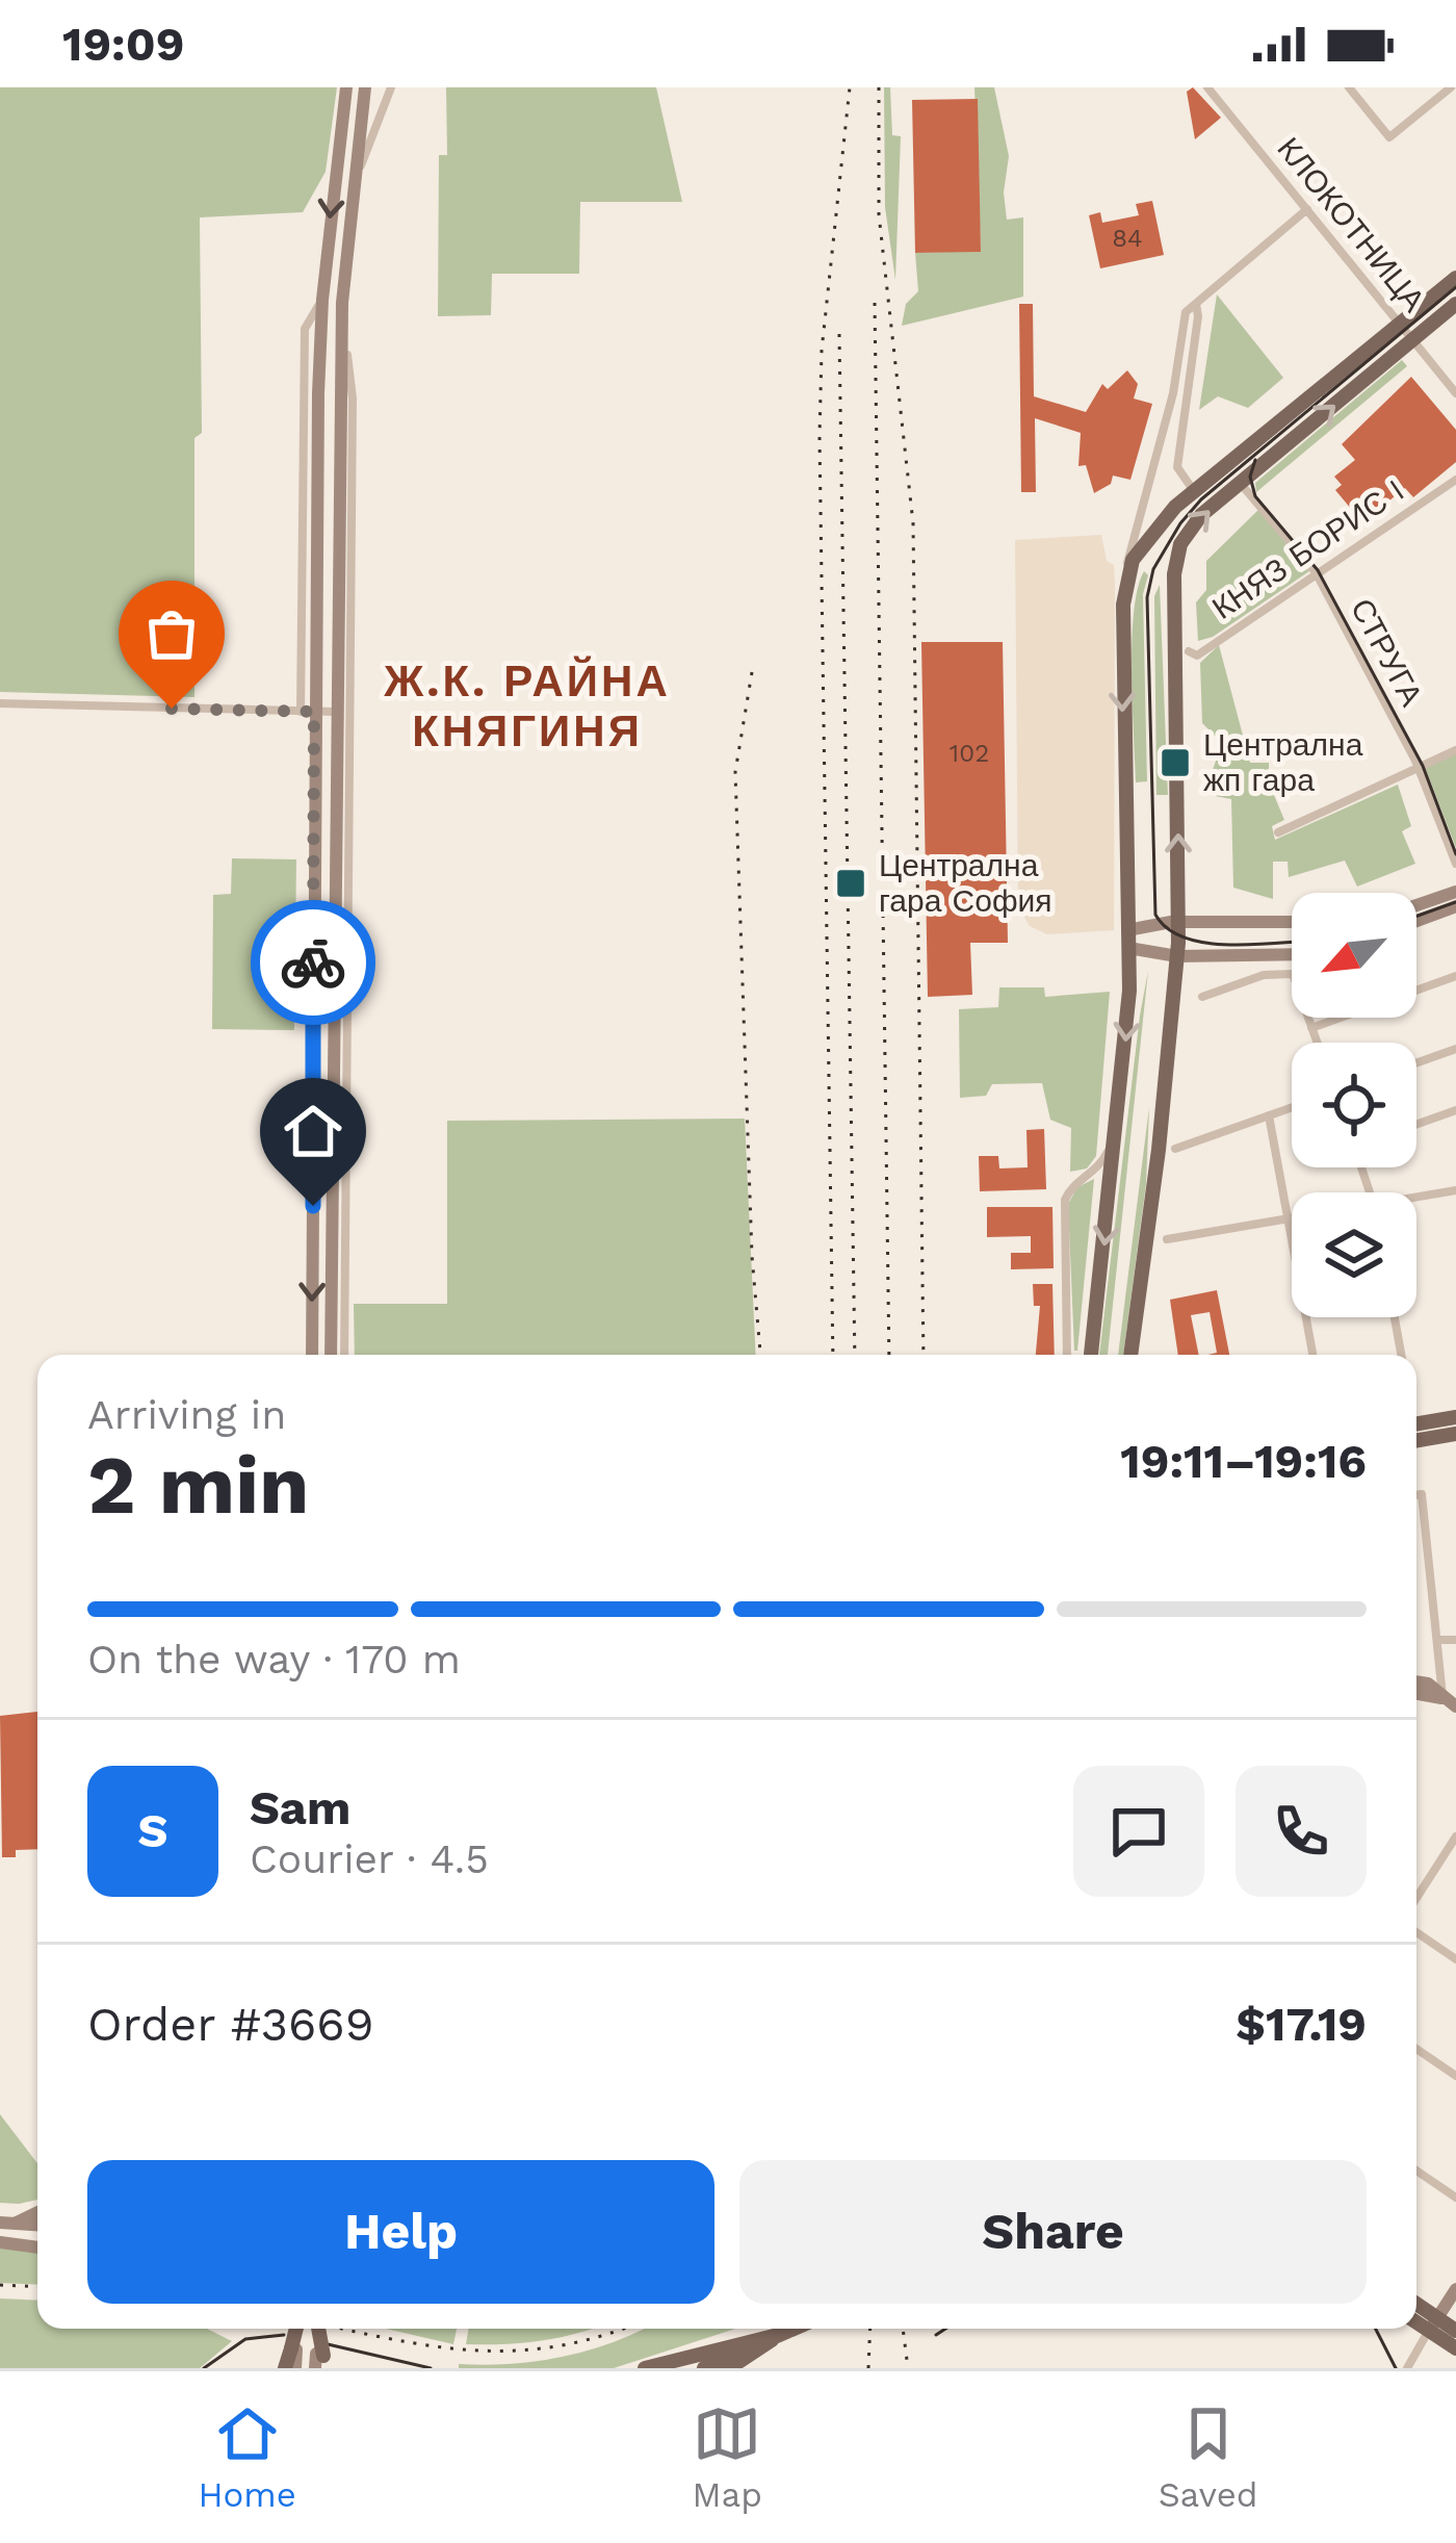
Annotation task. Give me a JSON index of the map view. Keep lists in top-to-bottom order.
{
  "streets": {
    "street": ["КЛОКОТНИЦА", "КНЯЗ БОРИС I", "СТРУГА"]
  },
  "crossings": [
    ["КНЯЗ БОРИС I", "СТРУГА"]
  ],
  "districts": ["Ж.К. РАЙНА КНЯГИНЯ"],
  "places": {
    "transit": ["Централна жп гара", "Централна гара София"]
  },
  "house_numbers": ["84", "102"],
  "north": "bottom left",
  "page": {
    "status": "19:09",
    "heading": ["2 min", "Arriving in", "19:11–19:16"],
    "panel": [
      "Sam",
      "Courier · 4.5",
      "Order #3669",
      "$17.19"
    ],
    "bar": "On the way · 170 m",
    "round": "S",
    "buttons": ["Help", "Share"],
    "tabs": ["Home", "Map", "Saved"]
  }
}
